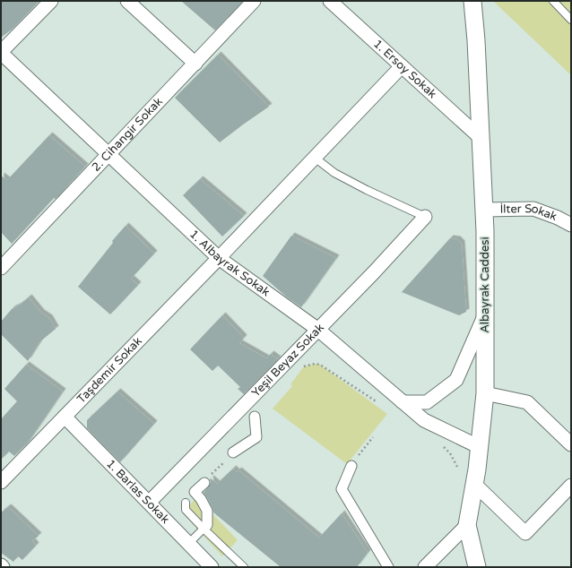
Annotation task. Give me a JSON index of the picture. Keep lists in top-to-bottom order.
{
  "streets": {
    "street": [
      "1. Ersoy Sokak",
      "2. Cihangir Sokak",
      "İlter Sokak",
      "1. Albayrak Sokak",
      "Albayrak Caddesi",
      "Yeşil Beyaz Sokak",
      "Taşdemir Sokak",
      "1. Barlas Sokak"
    ]
  },
  "crossings": [
    ["1. Ersoy Sokak", "Albayrak Caddesi"],
    ["1. Ersoy Sokak", "Taşdemir Sokak"],
    ["2. Cihangir Sokak", "1. Albayrak Sokak"],
    ["İlter Sokak", "Albayrak Caddesi"],
    ["1. Albayrak Sokak", "Albayrak Caddesi"],
    ["1. Albayrak Sokak", "Yeşil Beyaz Sokak"],
    ["1. Albayrak Sokak", "Taşdemir Sokak"],
    ["Yeşil Beyaz Sokak", "1. Barlas Sokak"],
    ["Taşdemir Sokak", "1. Barlas Sokak"]
  ]
}
